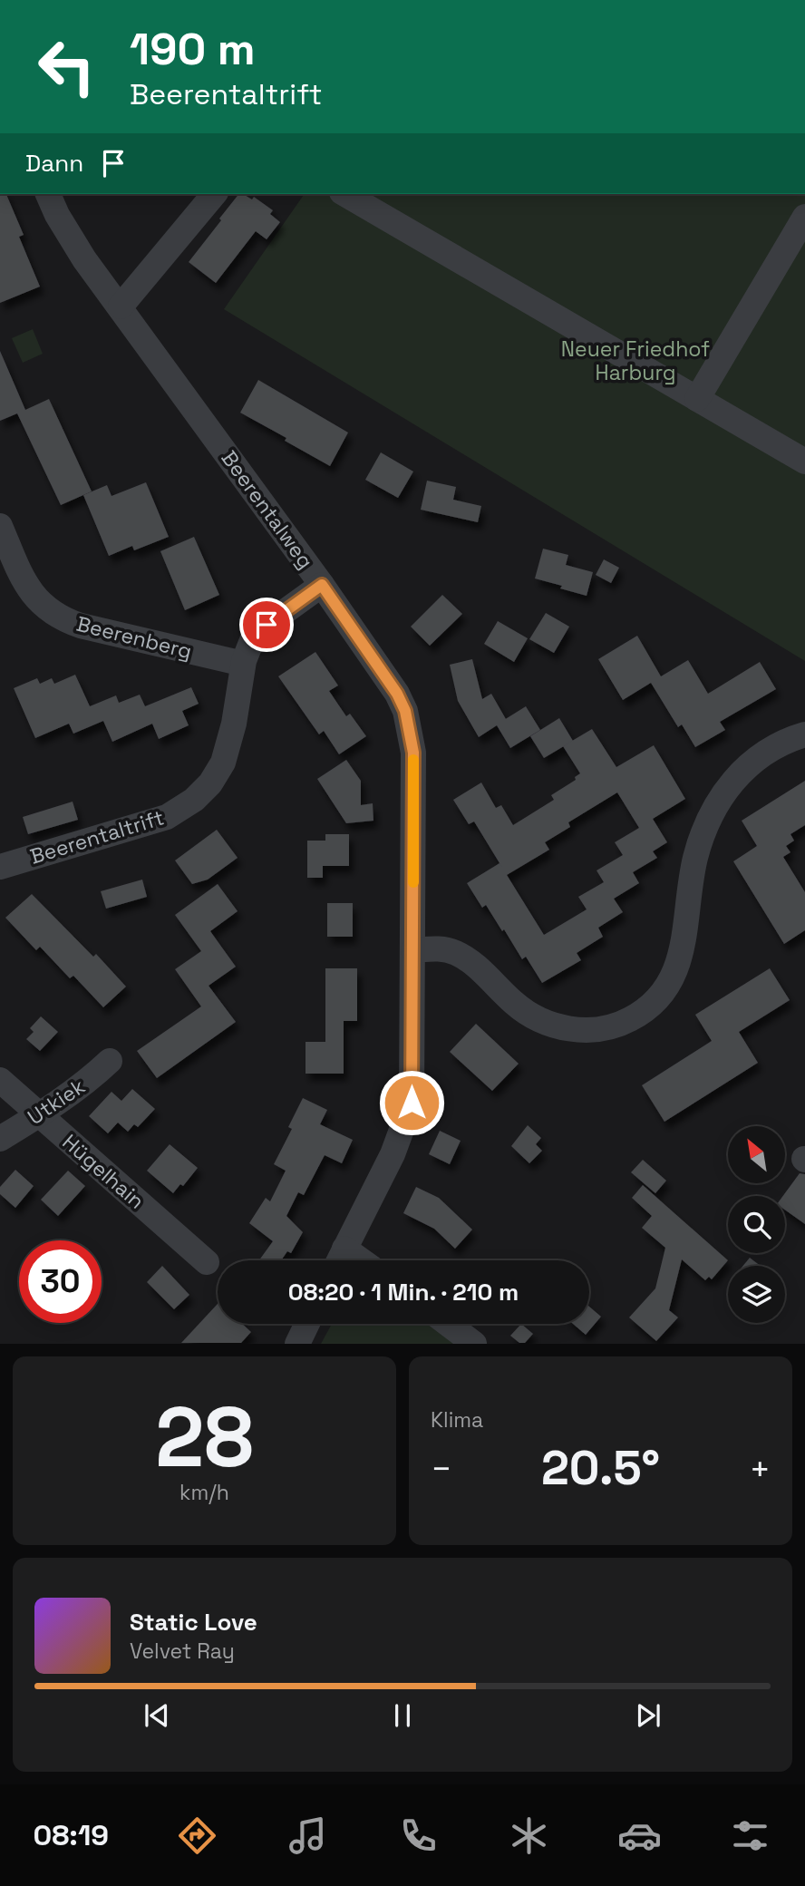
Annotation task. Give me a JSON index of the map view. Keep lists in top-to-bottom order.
{
  "streets": {
    "street": [
      "Beerentalweg",
      "Beerenberg",
      "Beerentaltrift",
      "Utkiek",
      "Hügelhain"
    ]
  },
  "crossings": [
    ["Beerentalweg", "Beerentaltrift"],
    ["Beerenberg", "Beerentaltrift"],
    ["Utkiek", "Hügelhain"]
  ],
  "parks": ["Neuer Friedhof Harburg"],
  "north": "top left",
  "page": {
    "turn": ["190 m", "Beerentaltrift"],
    "then": "Dann",
    "limit": "30",
    "trip": "08:20 · 1 Min. · 210 m",
    "tile": [
      ["28", "km/h"],
      "Klima"
    ],
    "heat": ["−", "20.5°", "+"],
    "song": ["Static Love", "Velvet Ray"],
    "tabs": "08:19"
  }
}
